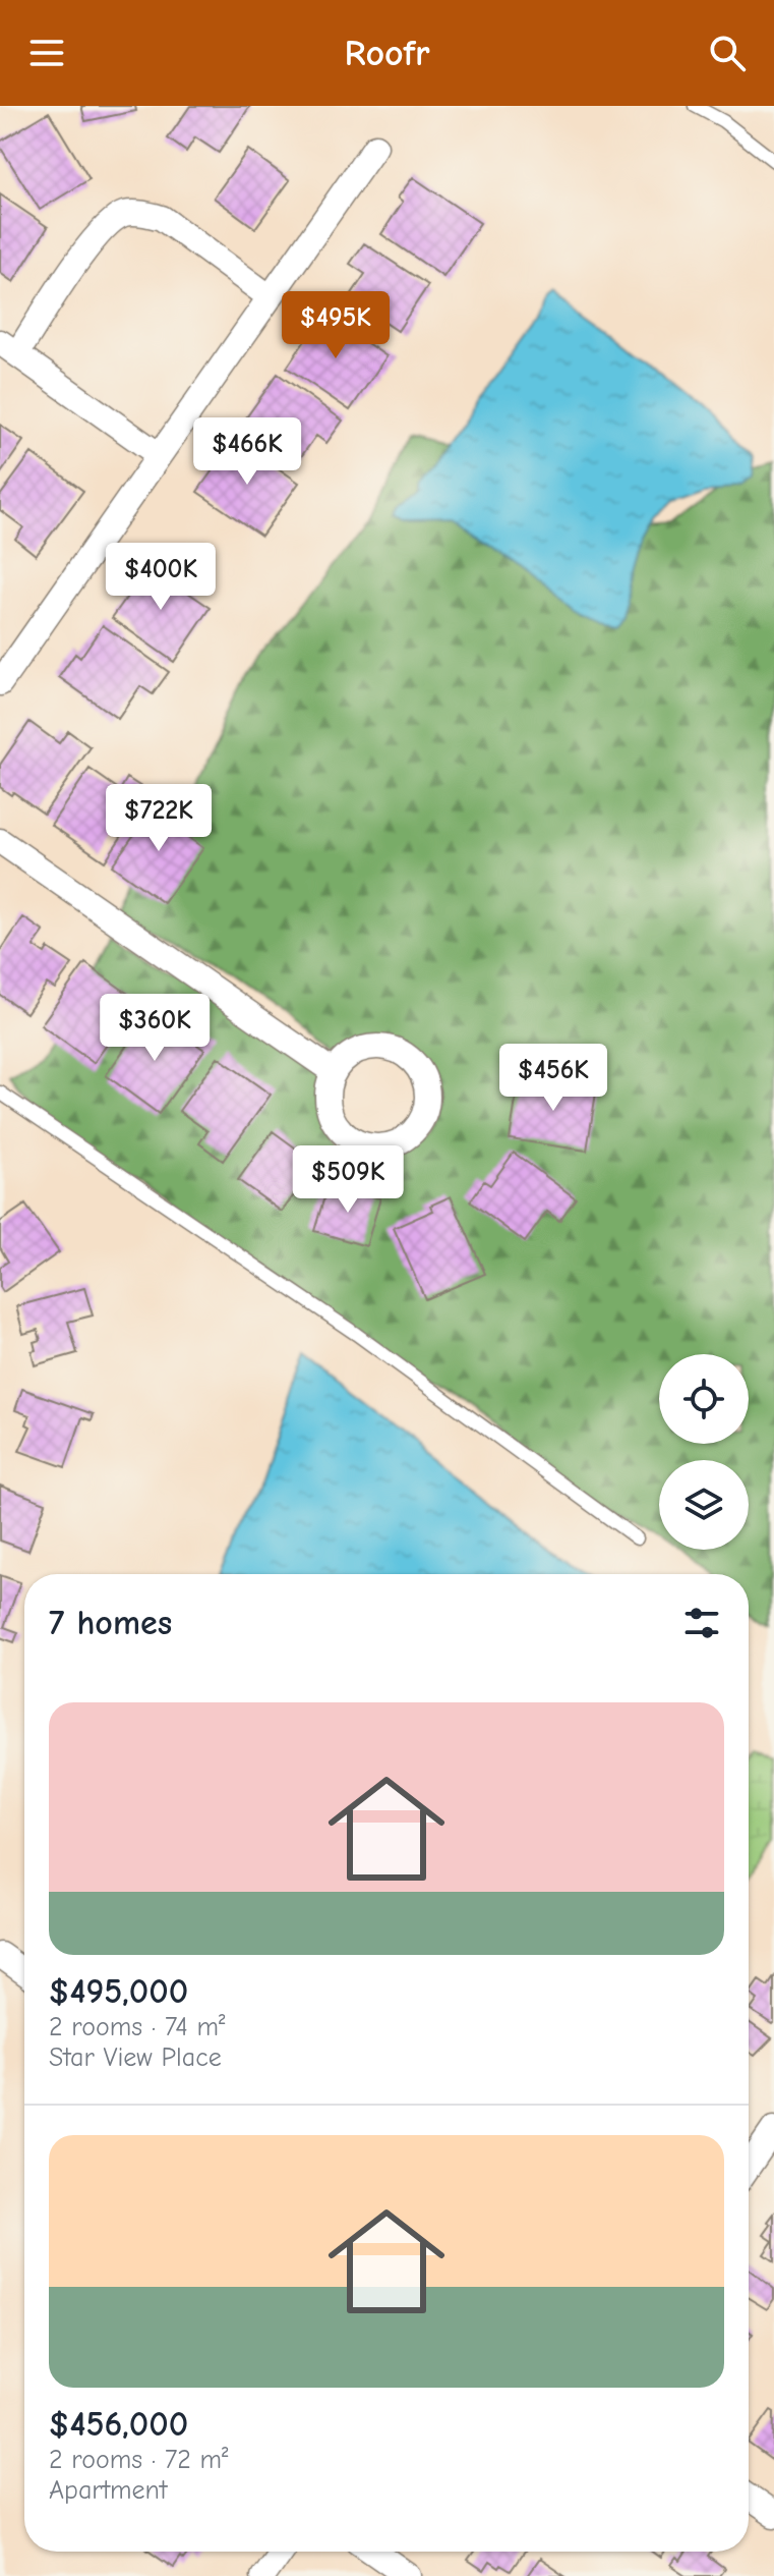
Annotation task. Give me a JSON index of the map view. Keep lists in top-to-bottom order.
{
  "page": {
    "header": "Roofr",
    "price": [
      "$495K",
      "$466K",
      "$400K",
      "$722K",
      "$360K",
      "$456K",
      "$509K"
    ],
    "heading": "7 homes",
    "list": [
      {
        "name": "$495,000",
        "note": "2 rooms · 74 m² · Star View Place"
      },
      {
        "name": "$456,000",
        "note": "2 rooms · 72 m² · Apartment"
      }
    ]
  }
}
